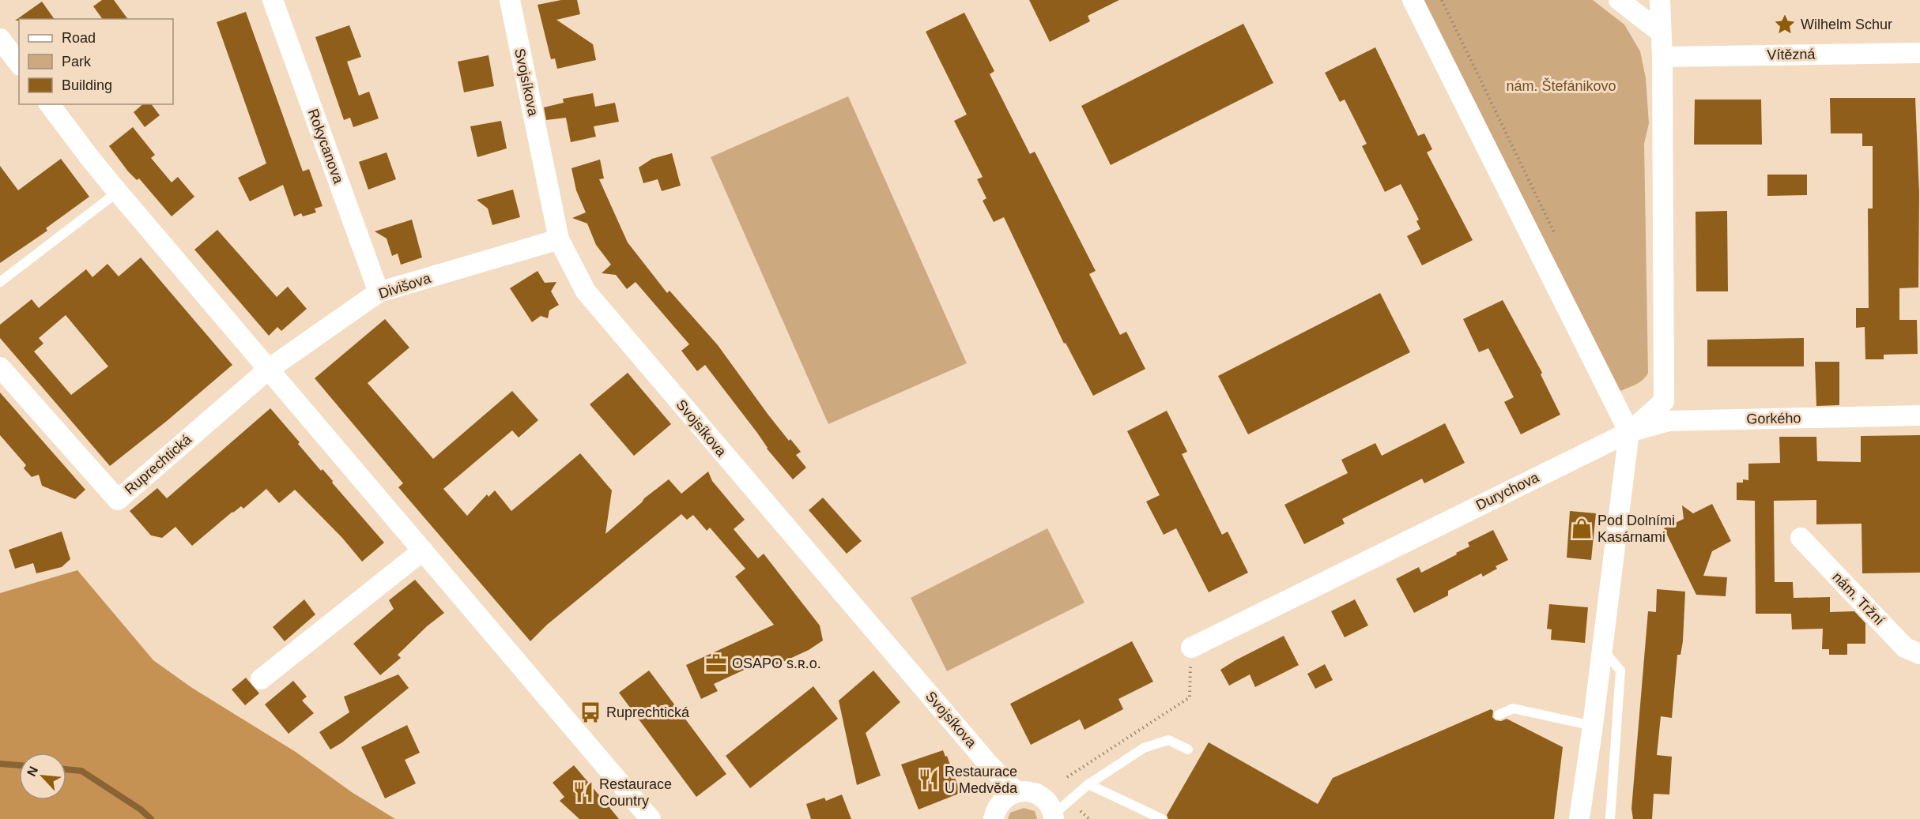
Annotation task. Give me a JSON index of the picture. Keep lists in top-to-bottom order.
{
  "streets": {
    "street": [
      "Vítězná",
      "Svojsíkova",
      "Rokycanova",
      "Divišova",
      "Gorkého",
      "Ruprechtická",
      "Durychova",
      "nám. Tržní"
    ]
  },
  "crossings": [
    ["Svojsíkova", "Divišova"],
    ["Rokycanova", "Divišova"],
    ["Divišova", "Ruprechtická"],
    ["Gorkého", "Durychova"]
  ],
  "parks": ["nám. Štefánikovo"],
  "places": {
    "place": ["Wilhelm Schur"],
    "shop": ["Pod Dolními Kasárnami"],
    "office": ["OSAPO s.ʀ.ᴏ."],
    "bus stop": ["Ruprechtická"],
    "restaurant": ["Restaurace U Medvěda", "Restaurace Country"]
  },
  "legend": ["Road", "Park", "Building"],
  "north": "top left"
}
